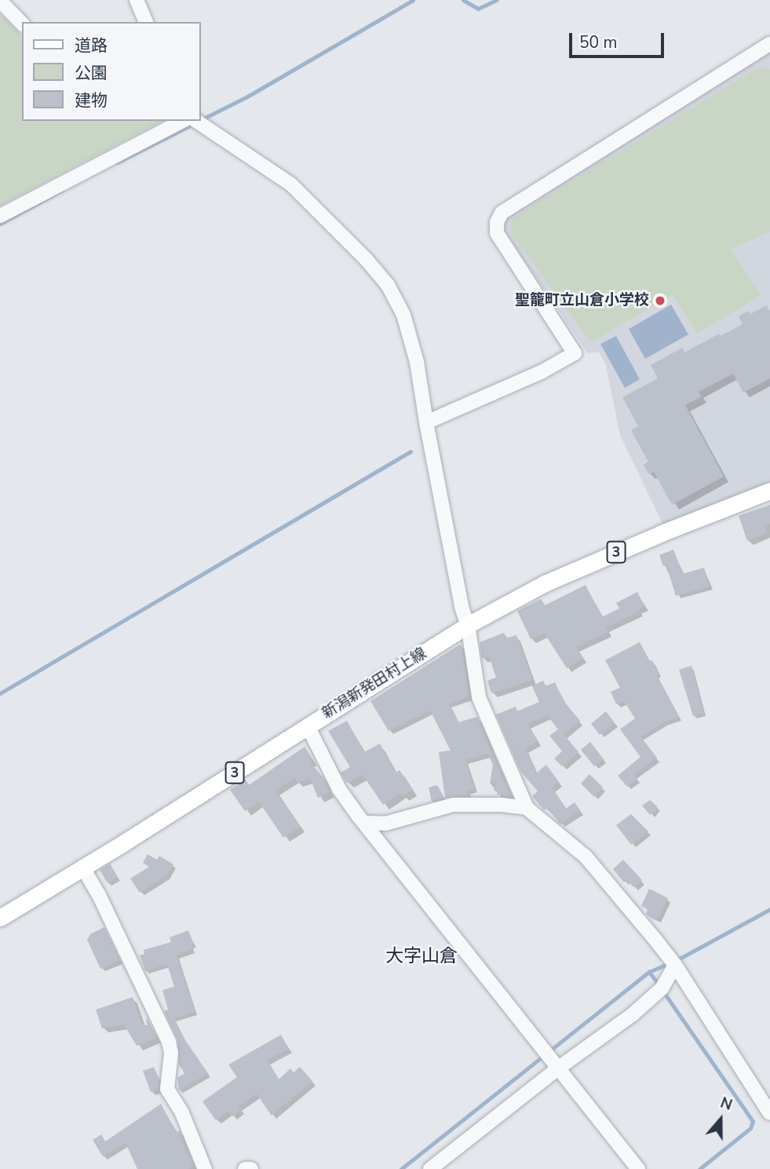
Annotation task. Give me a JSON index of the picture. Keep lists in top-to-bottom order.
{
  "streets": {
    "main road": ["3", "新潟新発田村上線"]
  },
  "districts": ["大字山倉"],
  "places": ["聖籠町立山倉小学校"],
  "legend": ["道路", "公園", "建物"],
  "scale_bar": "50 m",
  "north": "top"
}
